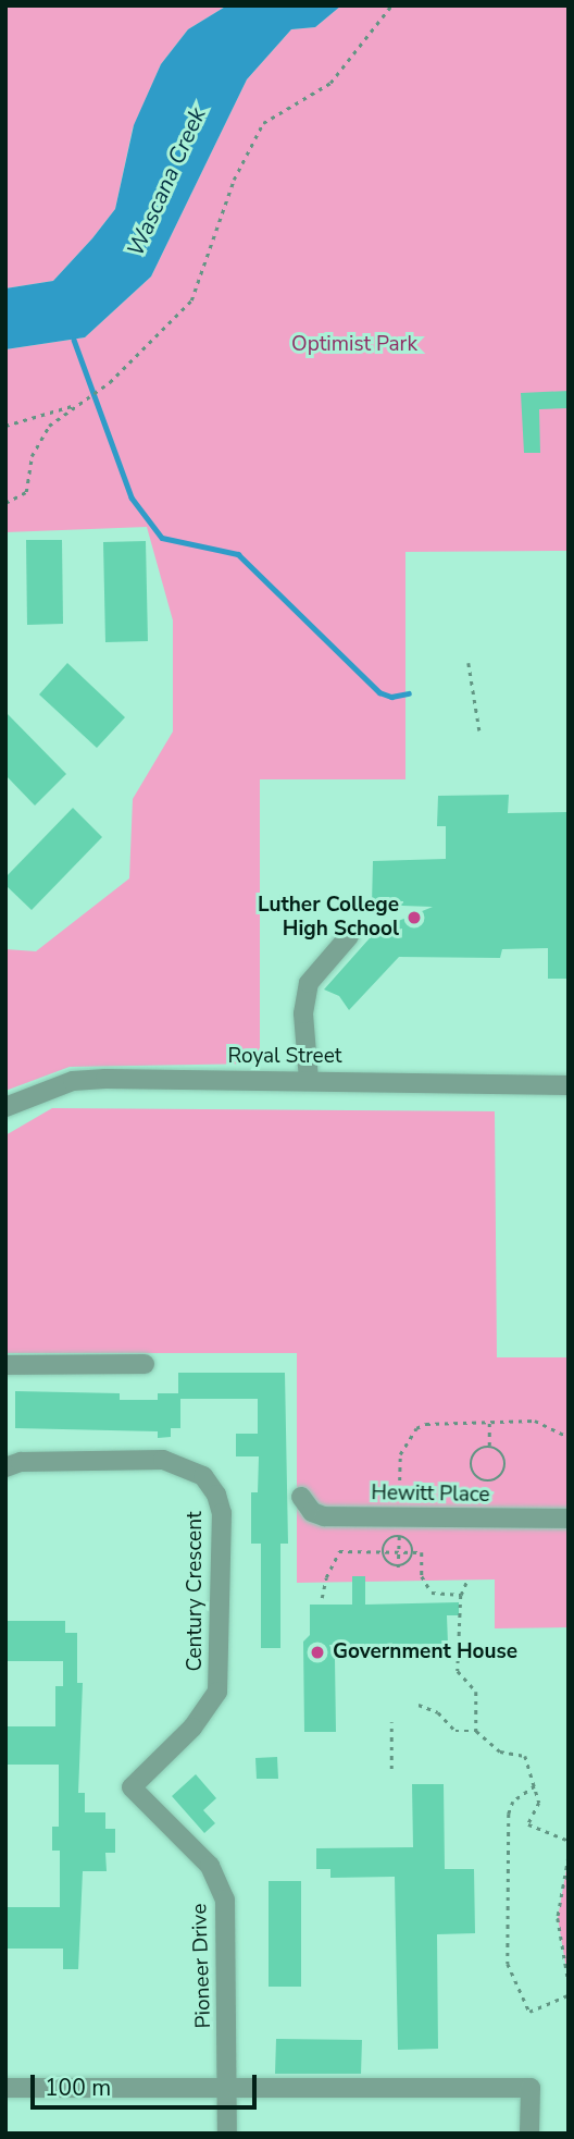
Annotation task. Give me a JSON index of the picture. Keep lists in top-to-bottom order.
{
  "streets": {
    "street": [
      "Royal Street",
      "Hewitt Place",
      "Century Crescent",
      "Pioneer Drive"
    ]
  },
  "crossings": [
    ["Century Crescent", "Pioneer Drive"]
  ],
  "water": ["Wascana Creek"],
  "parks": ["Optimist Park"],
  "places": ["Luther College High School", "Government House"],
  "scale_bar": "100 m"
}
